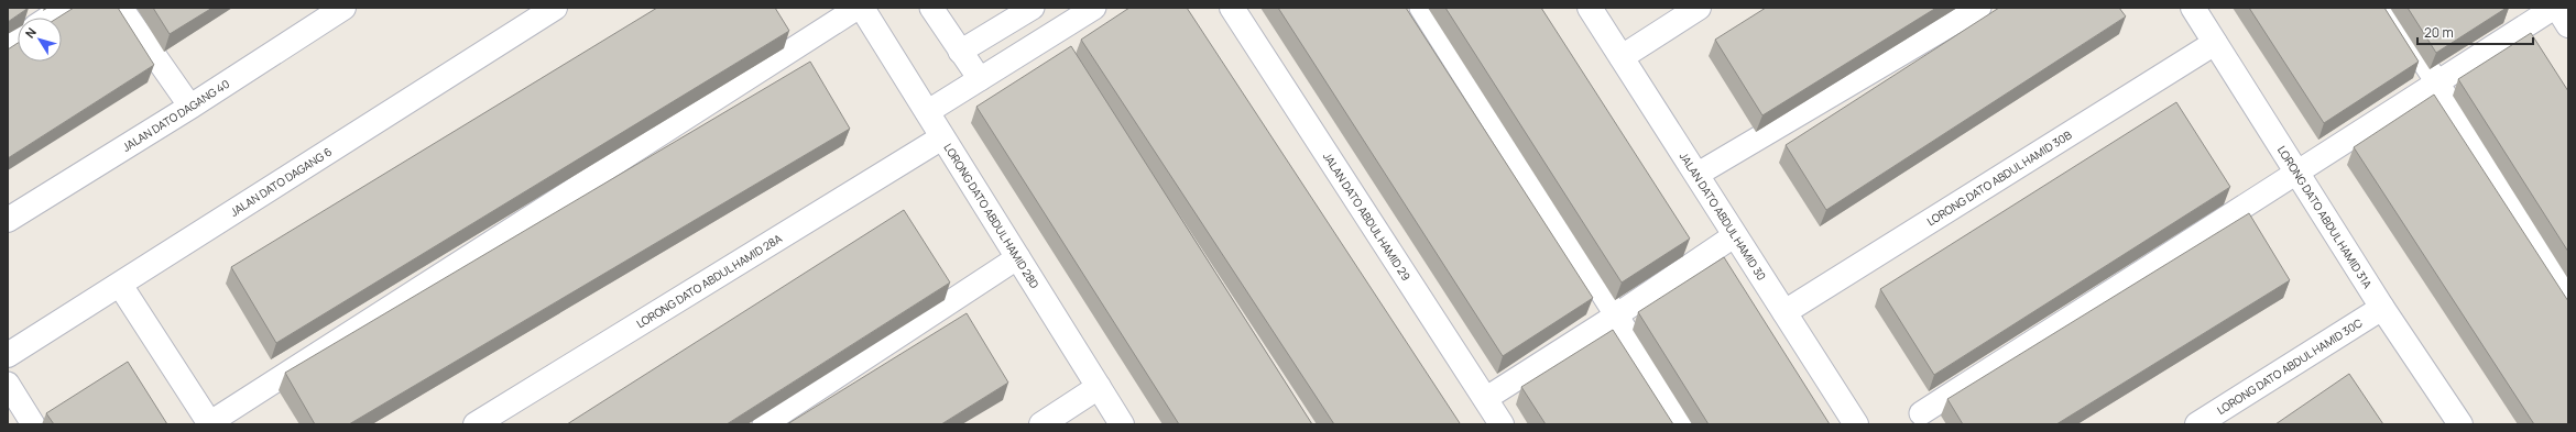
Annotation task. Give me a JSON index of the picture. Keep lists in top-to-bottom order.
{
  "streets": {
    "street": [
      "JALAN DATO DAGANG 40",
      "LORONG DATO ABDUL HAMID 30B",
      "JALAN DATO DAGANG 6",
      "LORONG DATO ABDUL HAMID 28D",
      "JALAN DATO ABDUL HAMID 29",
      "JALAN DATO ABDUL HAMID 30",
      "LORONG DATO ABDUL HAMID 31A",
      "LORONG DATO ABDUL HAMID 28A",
      "LORONG DATO ABDUL HAMID 30C"
    ]
  },
  "crossings": [
    ["LORONG DATO ABDUL HAMID 30B", "JALAN DATO ABDUL HAMID 30"],
    ["LORONG DATO ABDUL HAMID 30B", "LORONG DATO ABDUL HAMID 31A"],
    ["LORONG DATO ABDUL HAMID 28D", "LORONG DATO ABDUL HAMID 28A"],
    ["LORONG DATO ABDUL HAMID 31A", "LORONG DATO ABDUL HAMID 30C"]
  ],
  "scale_bar": "20 m",
  "north": "top left"
}
